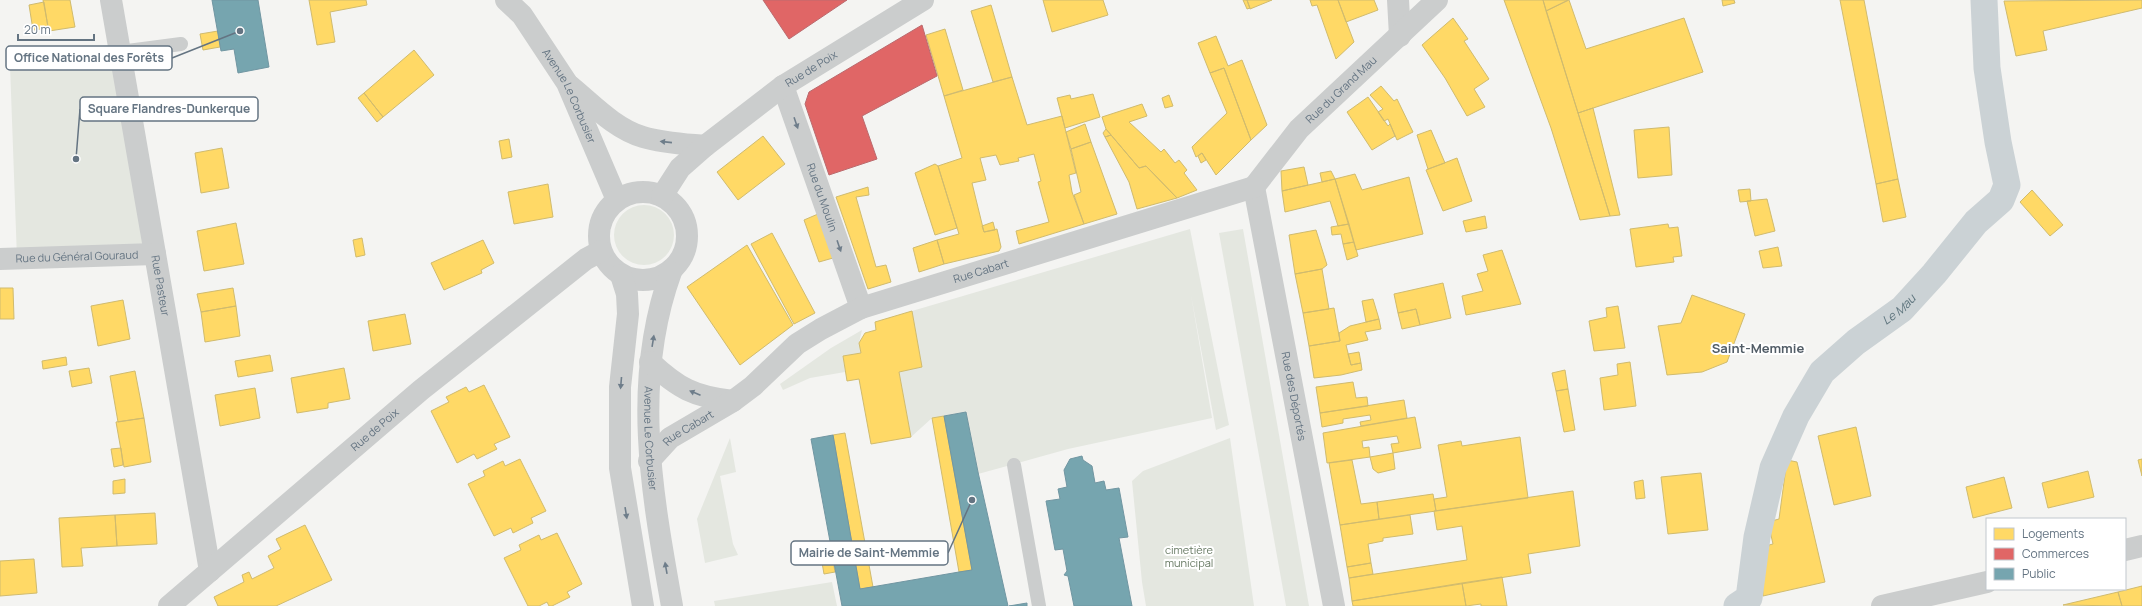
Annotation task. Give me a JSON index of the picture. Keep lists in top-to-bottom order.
{
  "streets": {
    "street": [
      "Rue de Poix",
      "Rue du Grand Mau",
      "Avenue Le Corbusier",
      "Rue du Moulin",
      "Rue du Général Gouraud",
      "Rue Cabart",
      "Rue Pasteur",
      "Rue des Déportés"
    ]
  },
  "crossings": [
    ["Rue de Poix", "Avenue Le Corbusier"],
    ["Rue de Poix", "Rue du Moulin"],
    ["Rue de Poix", "Rue Pasteur"],
    ["Rue du Grand Mau", "Rue Cabart"],
    ["Rue du Grand Mau", "Rue des Déportés"],
    ["Avenue Le Corbusier", "Rue Cabart"],
    ["Rue du Moulin", "Rue Cabart"],
    ["Rue du Général Gouraud", "Rue Pasteur"],
    ["Rue Cabart", "Rue des Déportés"]
  ],
  "one_way": ["Rue du Moulin"],
  "districts": ["Saint-Memmie"],
  "water": ["Le Mau"],
  "parks": ["cimetière municipal"],
  "places": ["Office National des Forêts", "Square Flandres-Dunkerque", "Mairie de Saint-Memmie"],
  "legend": ["Logements", "Commerces", "Public"],
  "scale_bar": "20 m"
}
